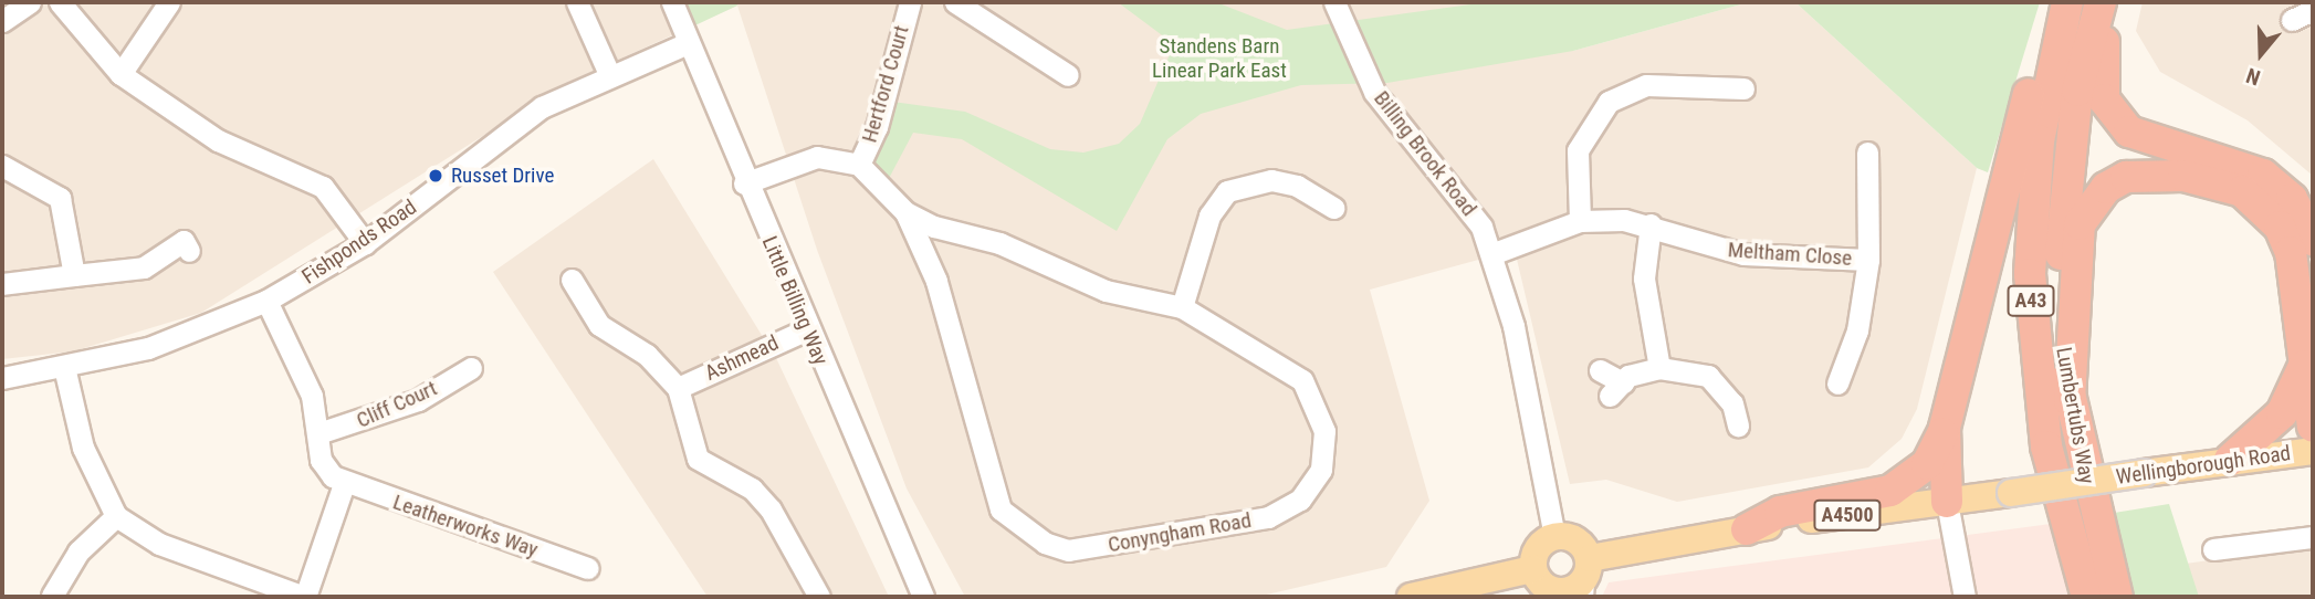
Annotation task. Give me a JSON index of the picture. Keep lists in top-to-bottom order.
{
  "streets": {
    "highway": ["A43", "Lumbertubs Way"],
    "main road": ["Wellingborough Road", "A4500"],
    "street": [
      "Hertford Court",
      "Billing Brook Road",
      "Fishponds Road",
      "Meltham Close",
      "Little Billing Way",
      "Ashmead",
      "Cliff Court",
      "Leatherworks Way",
      "Conyngham Road"
    ]
  },
  "crossings": [
    ["Hertford Court", "Conyngham Road"],
    ["Billing Brook Road", "Meltham Close"],
    ["Billing Brook Road", "Wellingborough Road"],
    ["Fishponds Road", "Little Billing Way"],
    ["Little Billing Way", "Ashmead"]
  ],
  "parks": ["Standens Barn Linear Park East"],
  "places": ["Russet Drive"],
  "north": "bottom"
}
